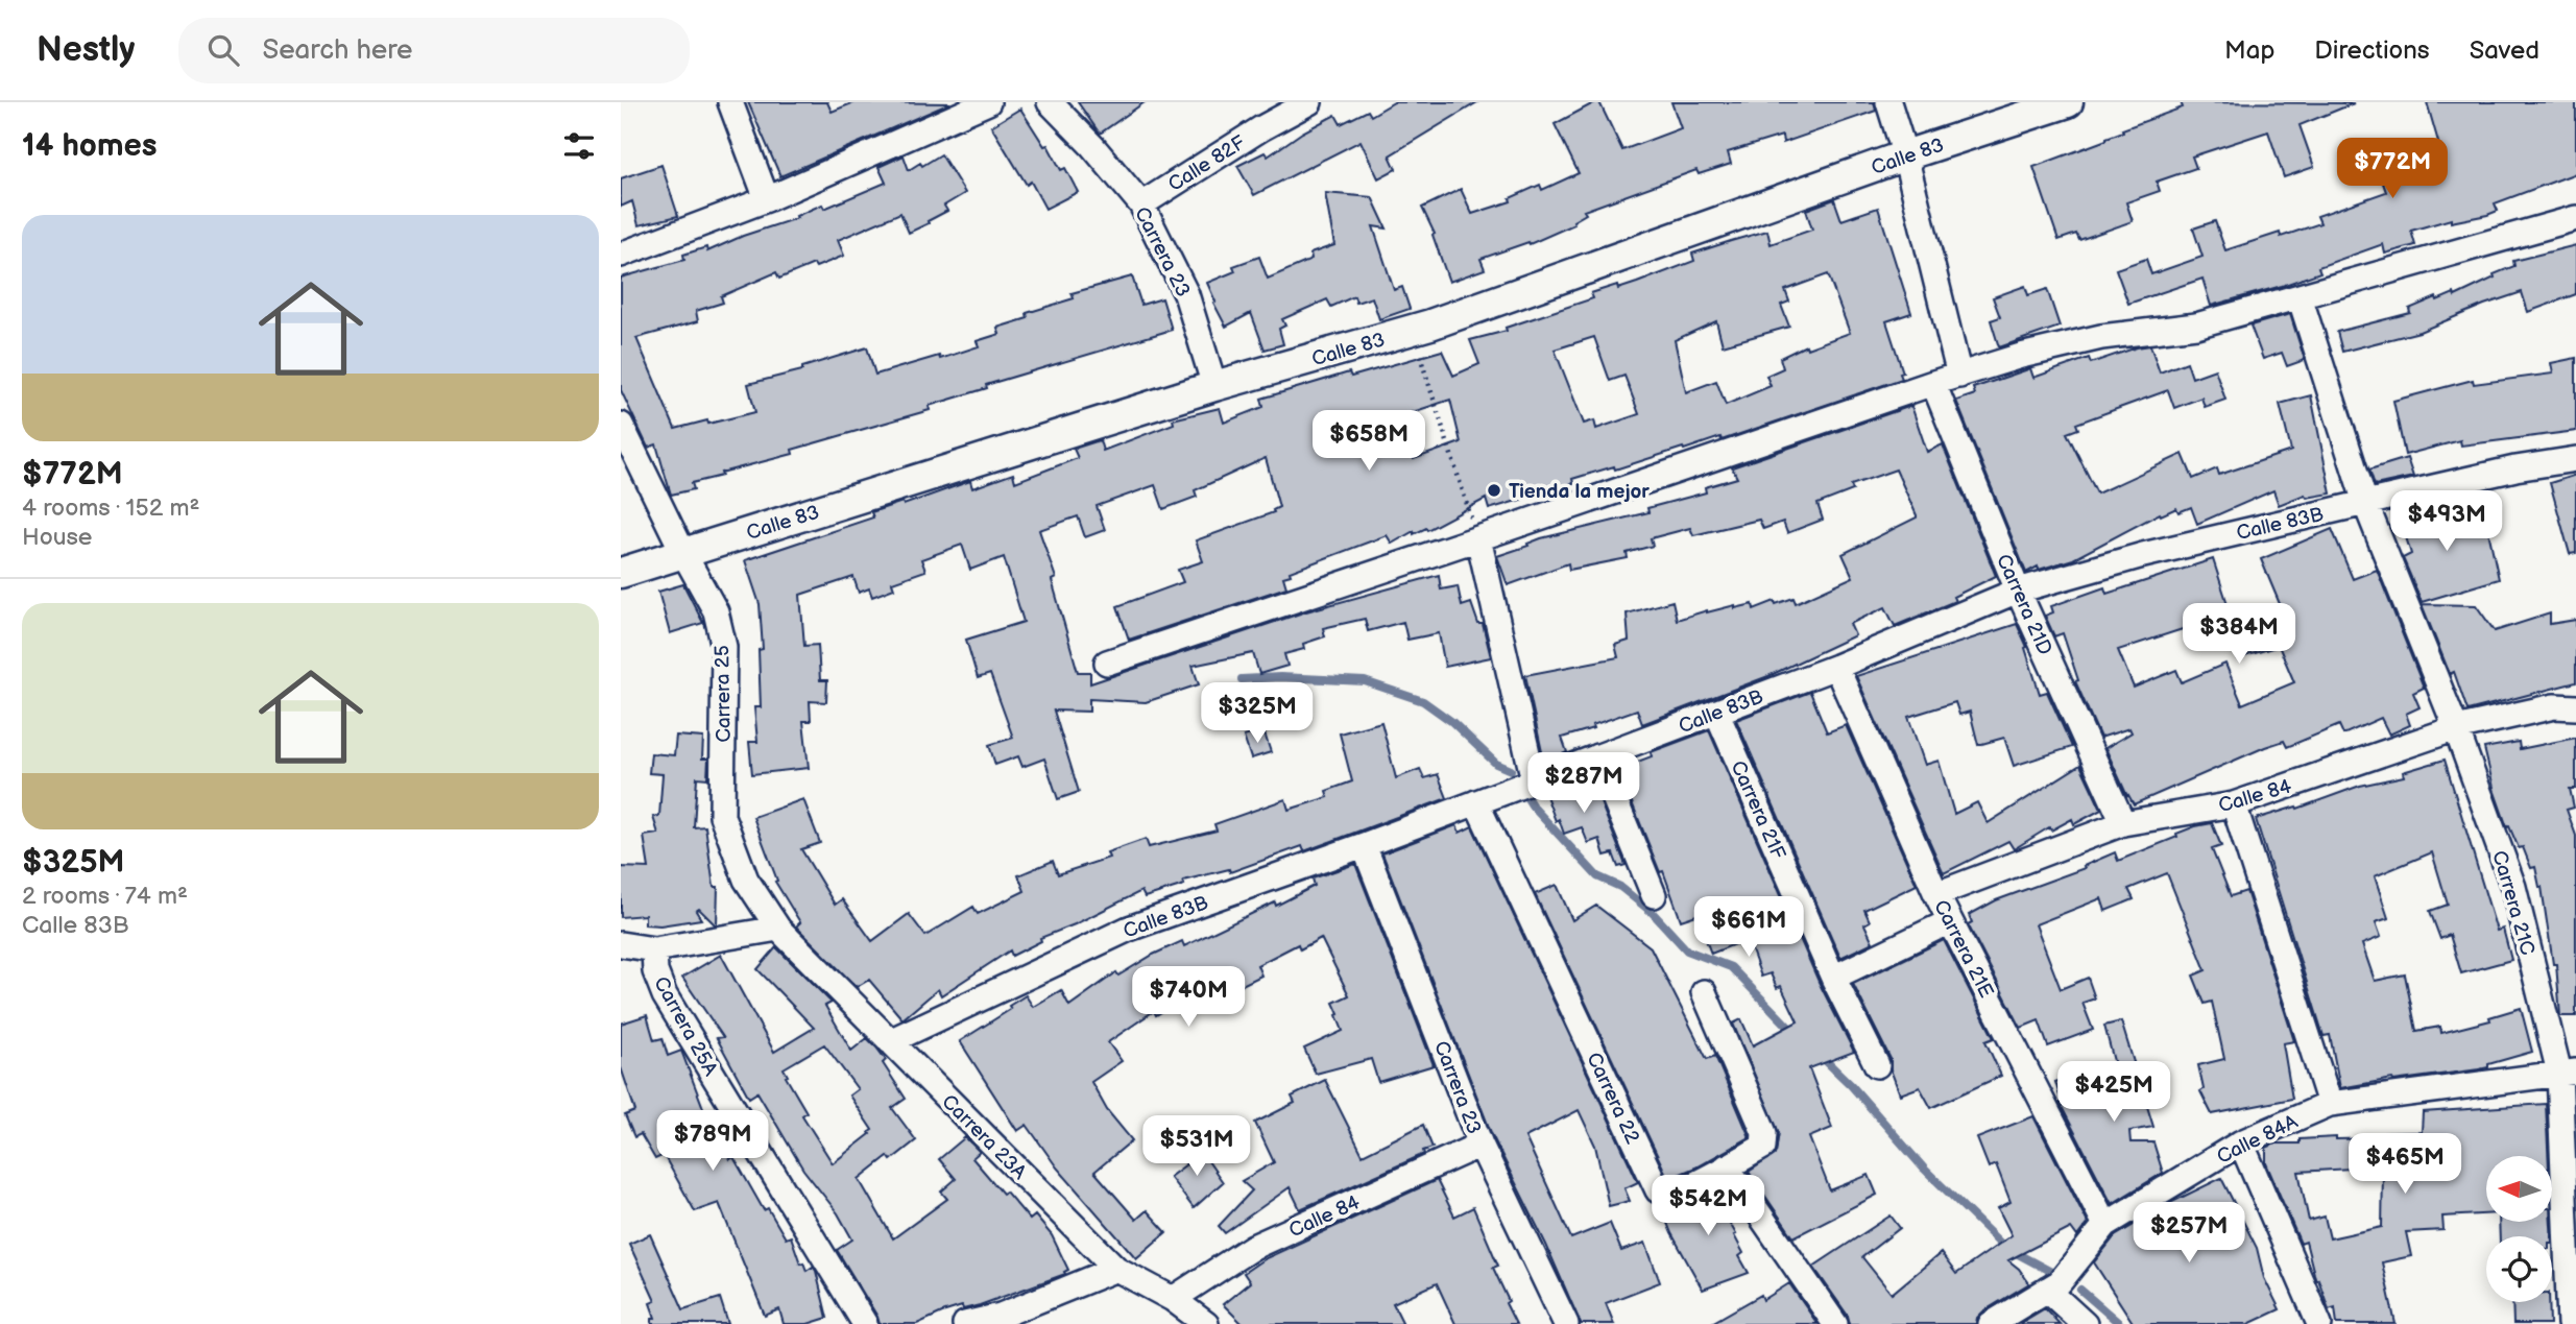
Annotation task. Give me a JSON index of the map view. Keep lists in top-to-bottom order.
{
  "streets": {
    "street": [
      "Calle 83",
      "Calle 82F",
      "Carrera 23",
      "Calle 83B",
      "Carrera 21D",
      "Carrera 25",
      "Calle 84",
      "Carrera 21F",
      "Carrera 21C",
      "Carrera 21E",
      "Carrera 25A",
      "Carrera 22",
      "Carrera 23A",
      "Calle 84A"
    ]
  },
  "crossings": [
    ["Calle 83", "Carrera 23"],
    ["Calle 83", "Carrera 25"],
    ["Calle 82F", "Carrera 23"],
    ["Carrera 23", "Calle 83B"],
    ["Carrera 23", "Calle 84"],
    ["Calle 83B", "Carrera 21D"],
    ["Calle 83B", "Carrera 21F"],
    ["Calle 83B", "Carrera 21C"],
    ["Calle 83B", "Carrera 21E"],
    ["Calle 83B", "Carrera 22"],
    ["Calle 83B", "Carrera 23A"],
    ["Carrera 21D", "Calle 84"],
    ["Carrera 25", "Carrera 23A"],
    ["Calle 84", "Carrera 21C"],
    ["Calle 84", "Carrera 21E"],
    ["Calle 84", "Carrera 23A"],
    ["Carrera 21C", "Calle 84A"],
    ["Carrera 21E", "Calle 84A"]
  ],
  "places": ["Tienda la mejor"],
  "north": "left",
  "page": {
    "header": "Nestly",
    "search": "Search here",
    "nav": ["Map", "Directions", "Saved"],
    "heading": "14 homes",
    "price": [
      "$772M",
      "$658M",
      "$493M",
      "$384M",
      "$325M",
      "$287M",
      "$661M",
      "$740M",
      "$425M",
      "$789M",
      "$531M",
      "$465M",
      "$542M",
      "$257M"
    ],
    "list": [
      {
        "name": "$772M",
        "note": "4 rooms · 152 m² · House"
      },
      {
        "name": "$325M",
        "note": "2 rooms · 74 m² · Calle 83B"
      }
    ]
  }
}
